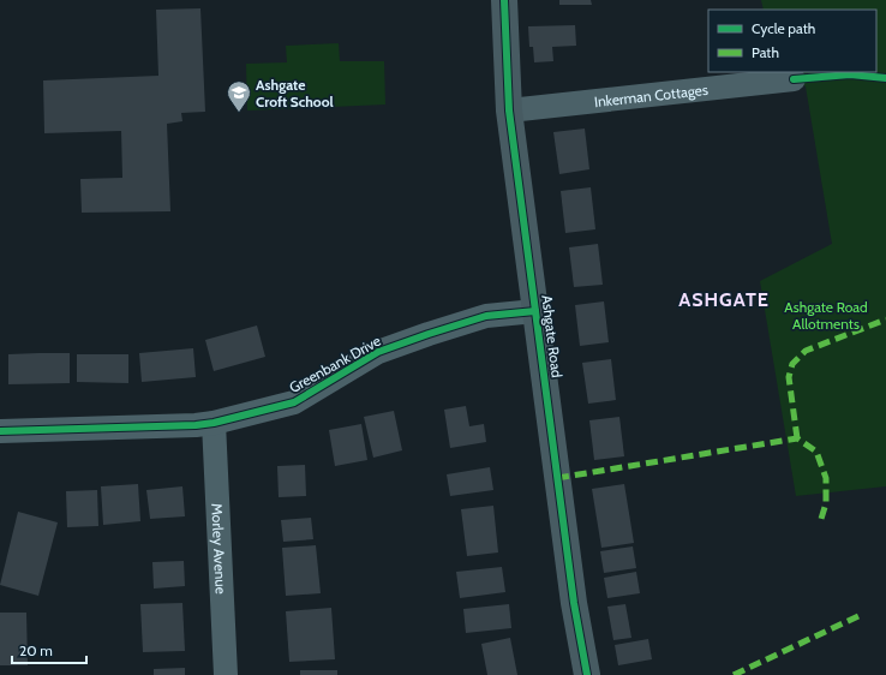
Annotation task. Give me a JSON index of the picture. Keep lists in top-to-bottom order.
{
  "streets": {
    "street": [
      "Inkerman Cottages",
      "Ashgate Road",
      "Greenbank Drive",
      "Morley Avenue"
    ]
  },
  "crossings": [
    ["Inkerman Cottages", "Ashgate Road"],
    ["Ashgate Road", "Greenbank Drive"],
    ["Greenbank Drive", "Morley Avenue"]
  ],
  "districts": ["ASHGATE"],
  "parks": ["Ashgate Road Allotments"],
  "places": {
    "school or university": ["Ashgate Croft School"]
  },
  "legend": ["Cycle path", "Path"],
  "scale_bar": "20 m"
}
